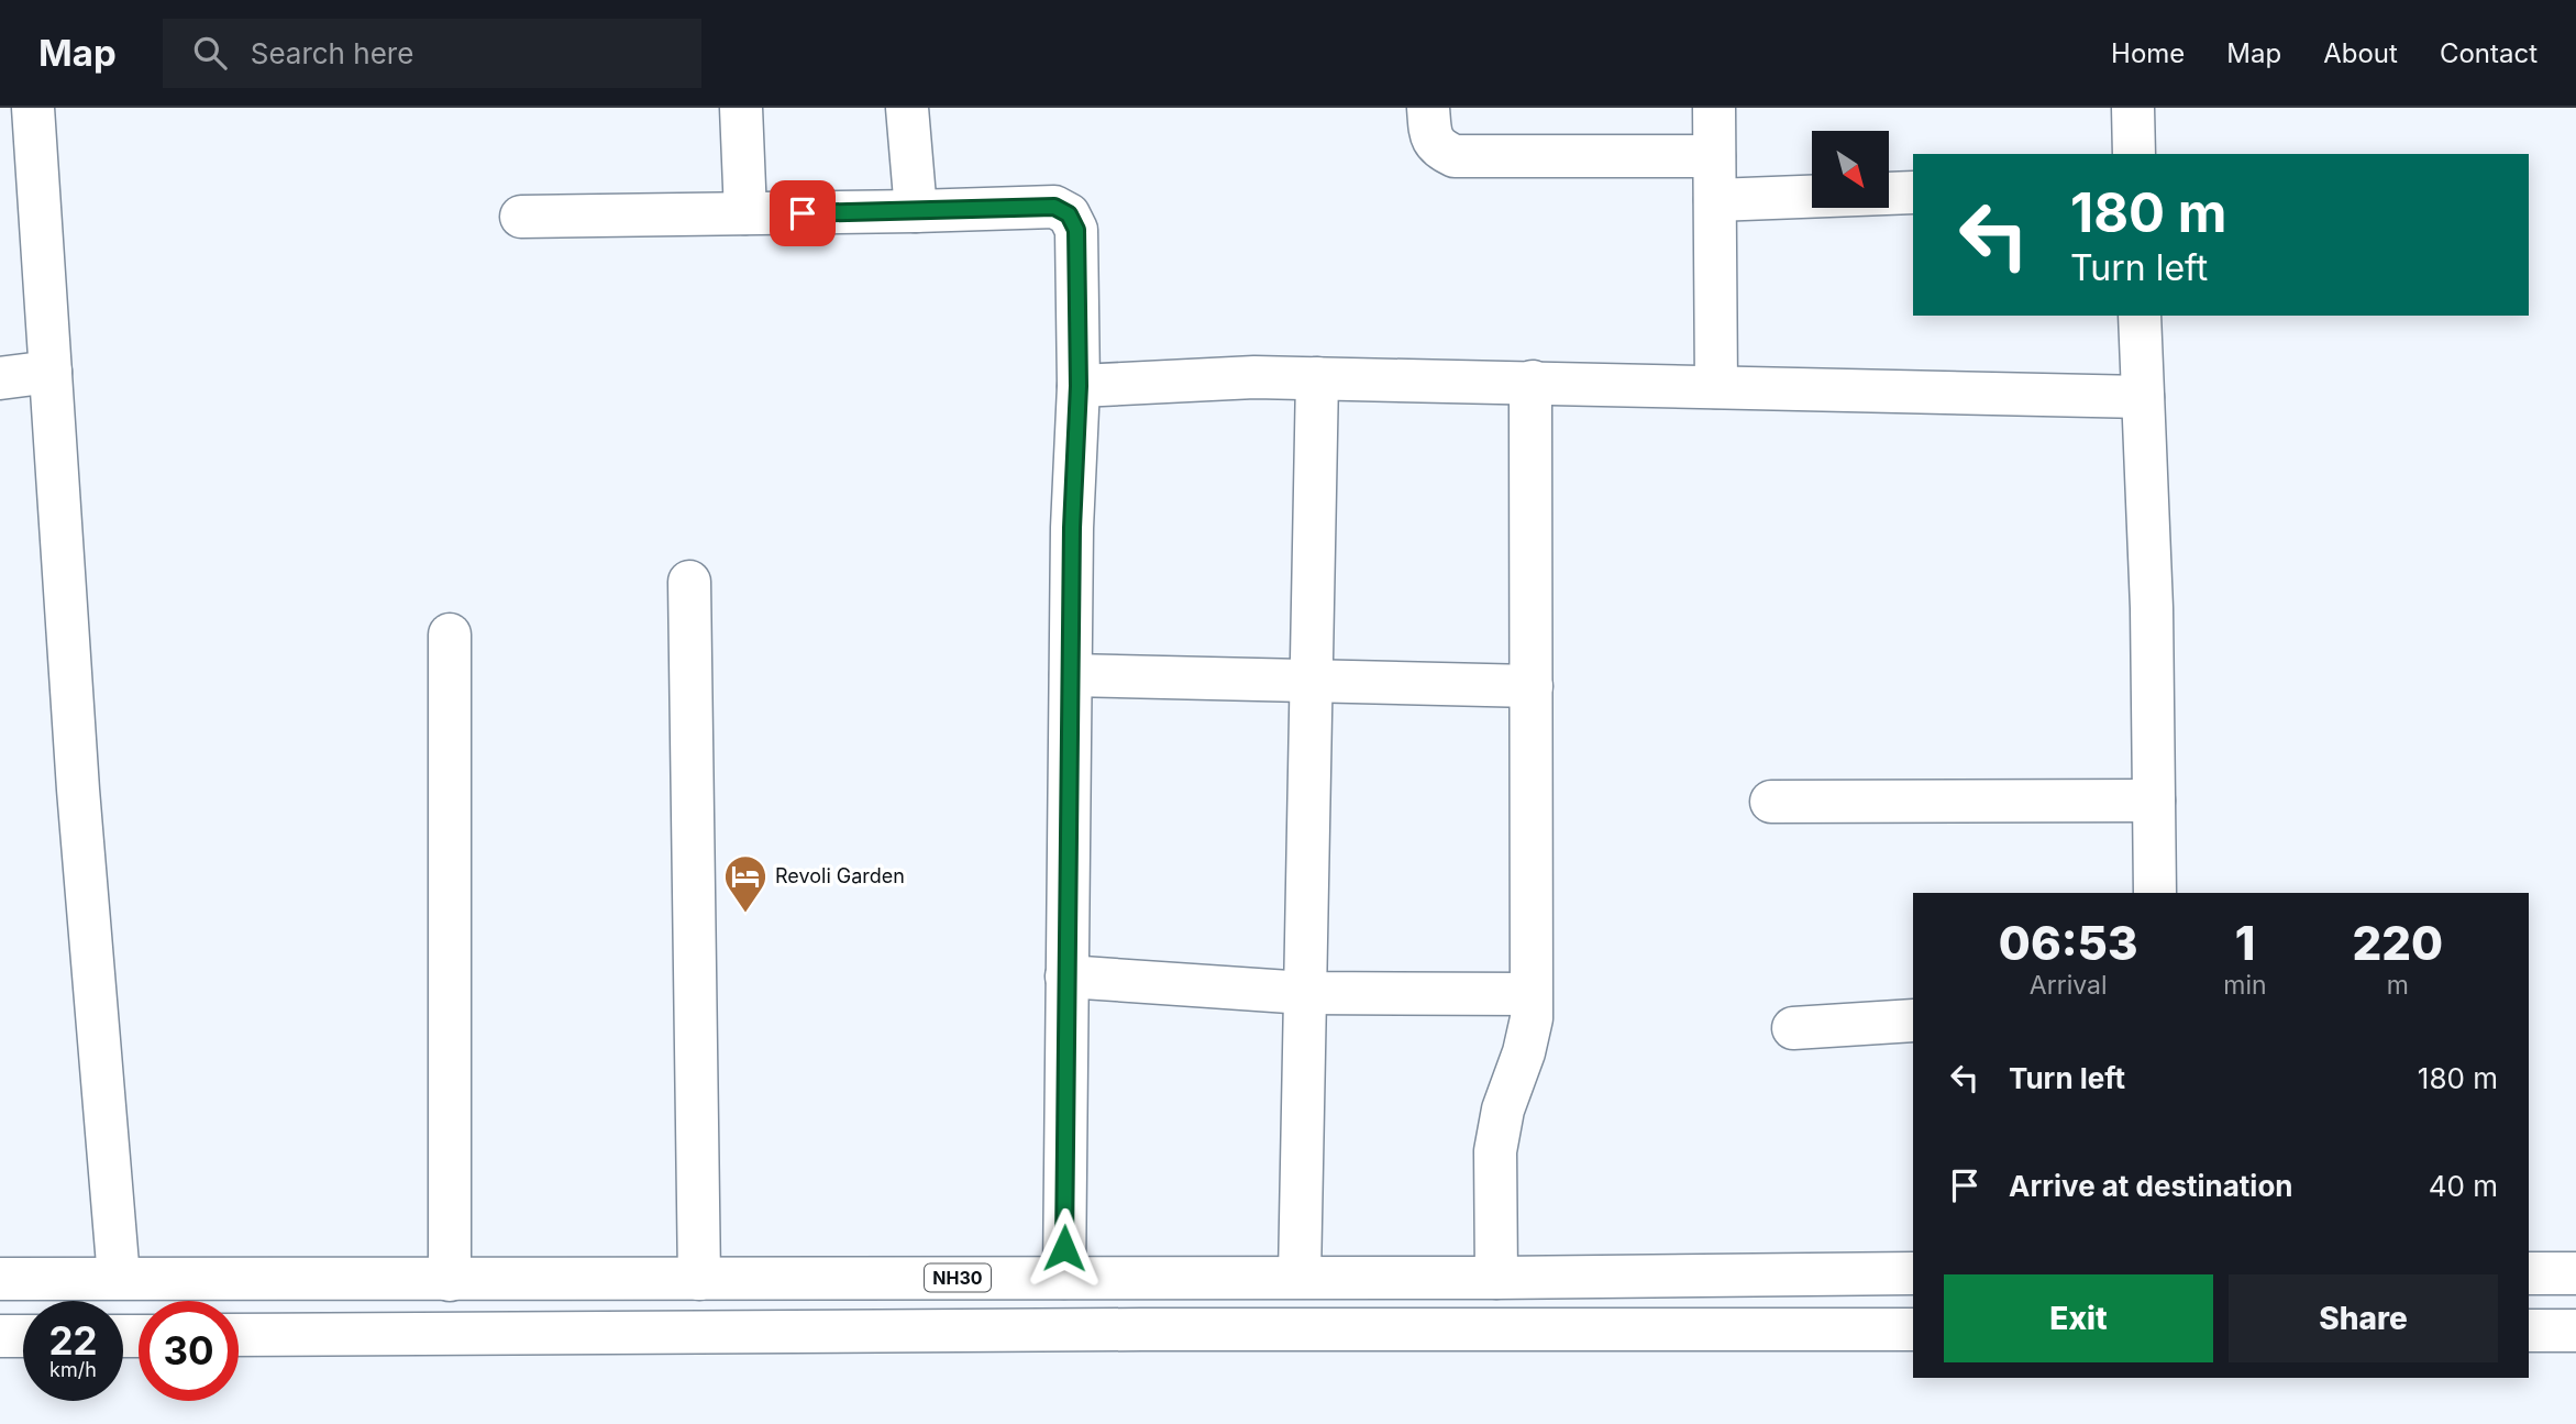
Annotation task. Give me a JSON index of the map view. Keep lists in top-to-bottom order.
{
  "streets": {
    "main road": ["NH30"]
  },
  "places": {
    "hotel": ["Revoli Garden"]
  },
  "north": "bottom right",
  "page": {
    "header": "Map",
    "search": "Search here",
    "nav": [
      "Home",
      "Map",
      "About",
      "Contact"
    ],
    "turn": ["180 m", "Turn left"],
    "eta": [
      "06:53",
      "Arrival",
      "1",
      "min",
      "220",
      "m"
    ],
    "list": [
      {
        "name": "Turn left",
        "value": "180 m"
      },
      {
        "name": "Arrive at destination",
        "value": "40 m"
      }
    ],
    "buttons": ["Exit", "Share"],
    "speed": "22 km/h",
    "limit": "30"
  }
}
